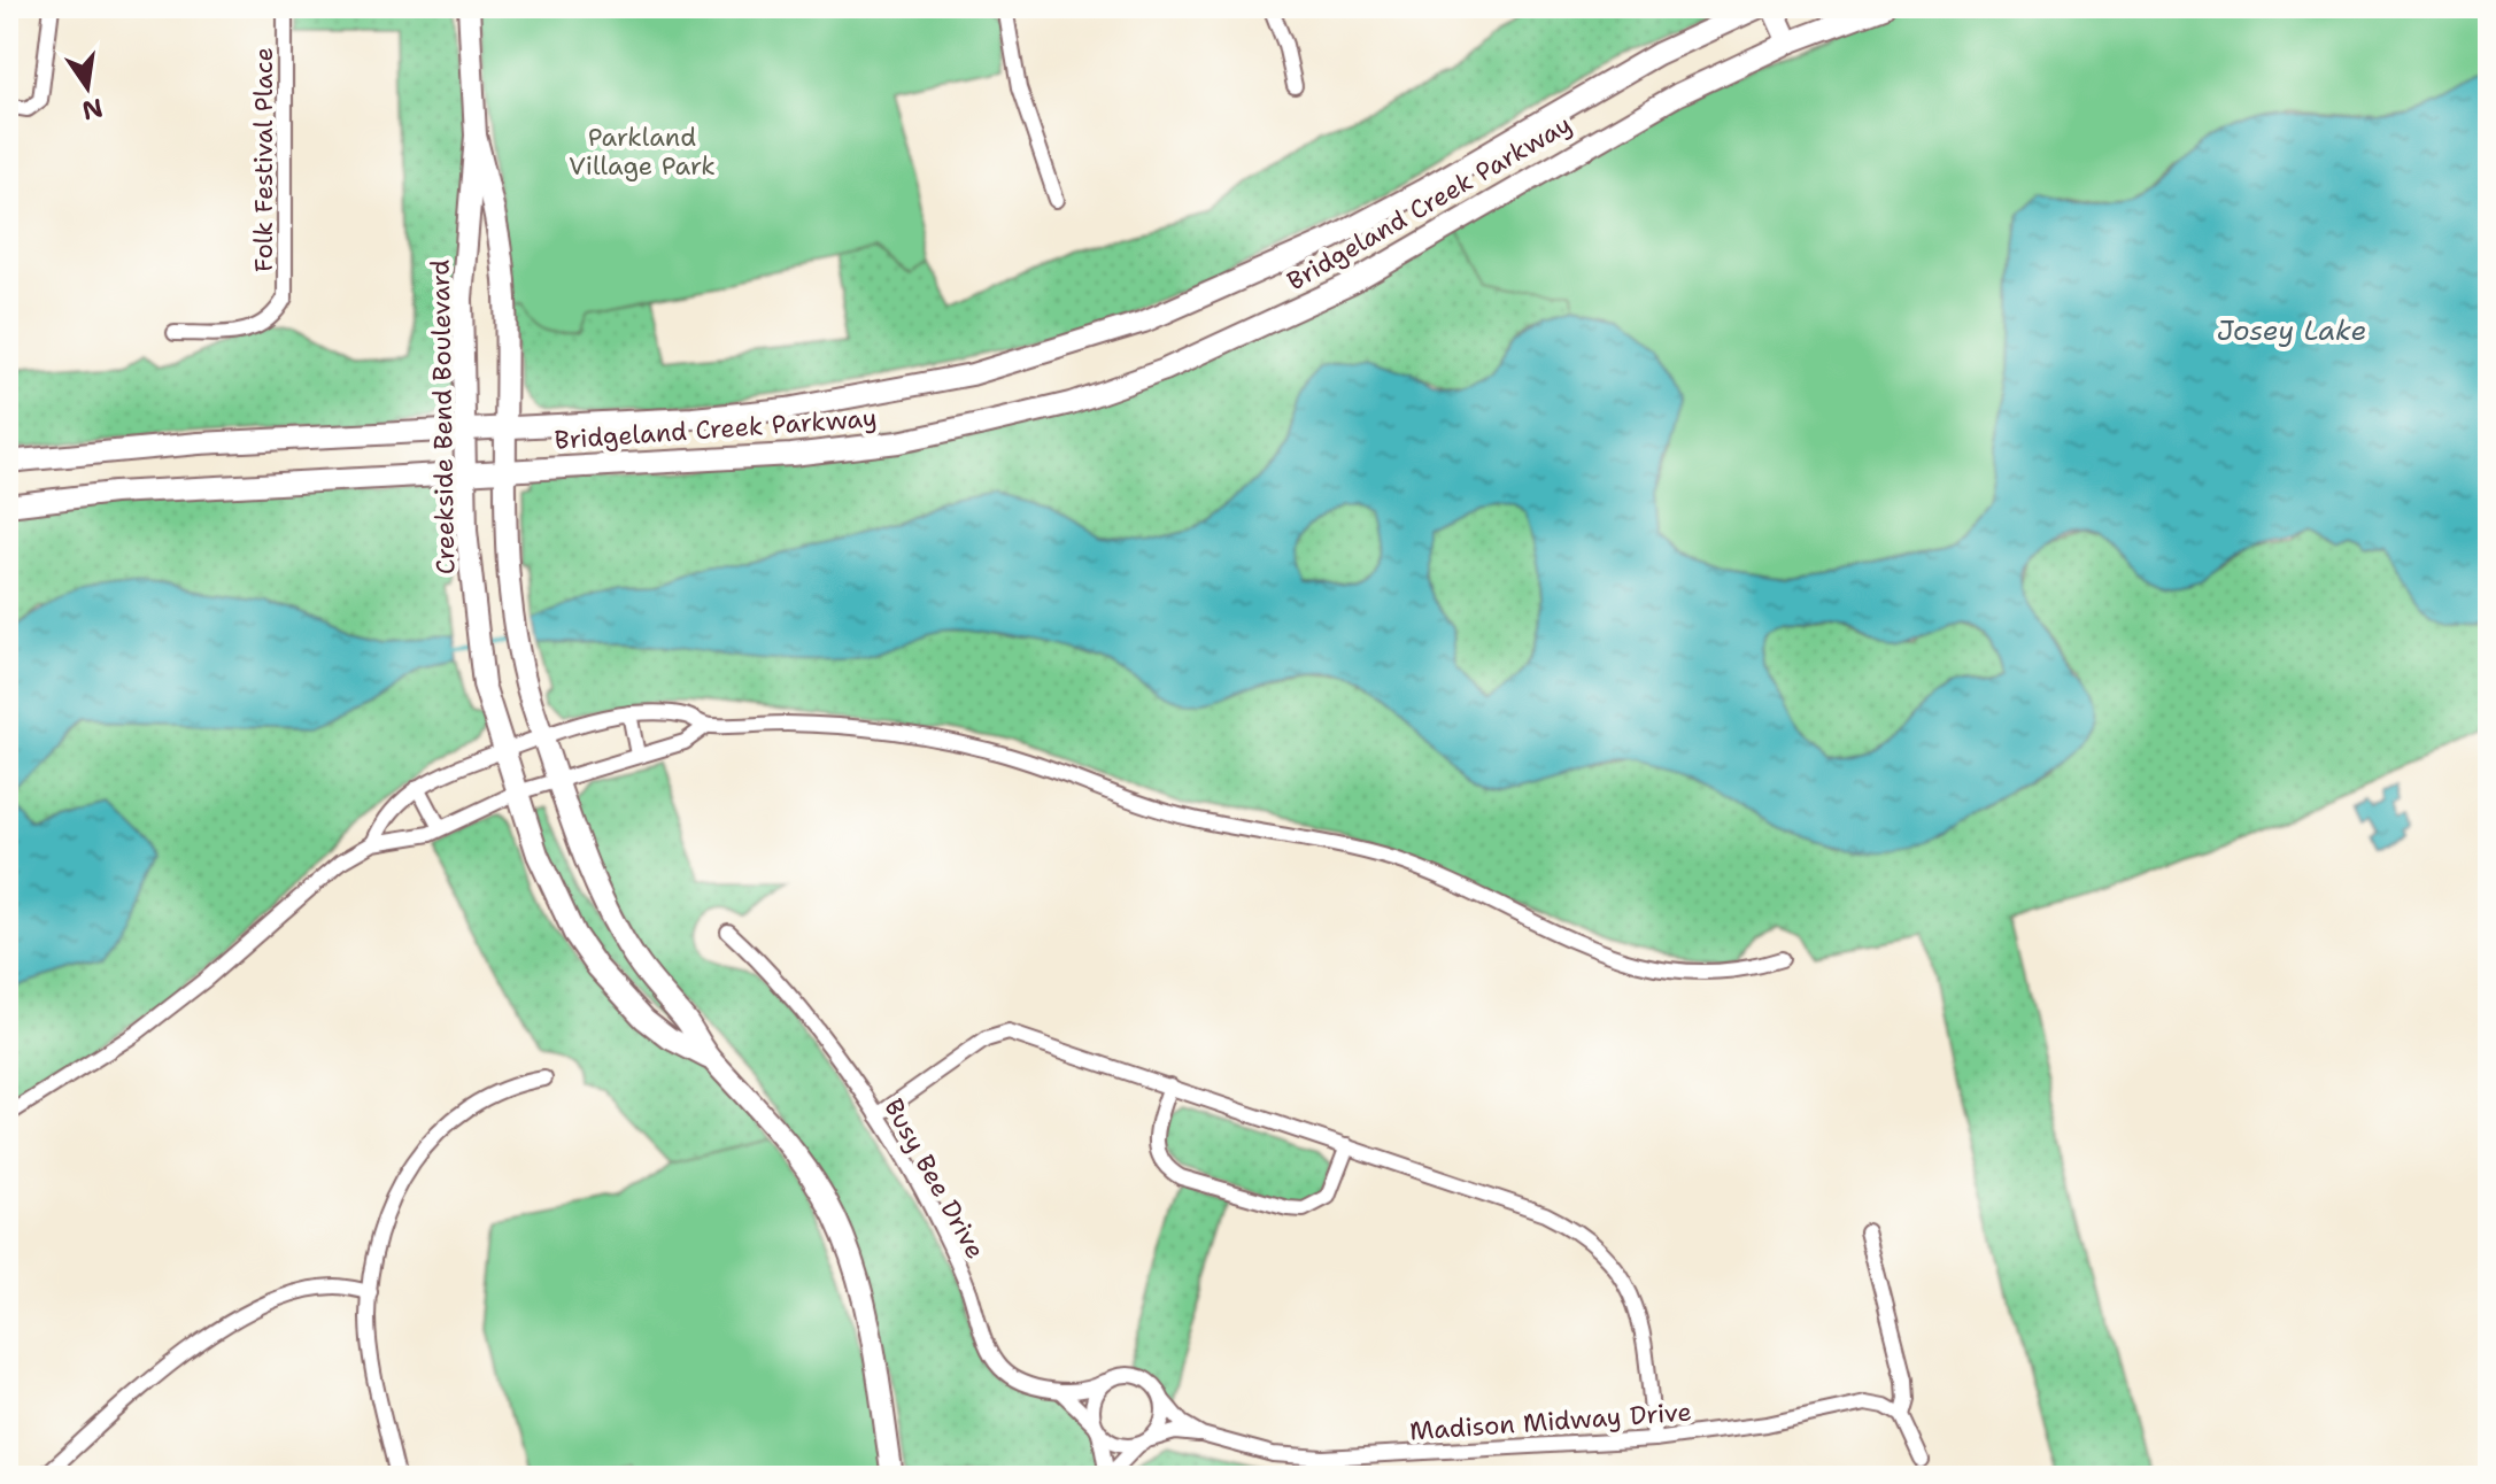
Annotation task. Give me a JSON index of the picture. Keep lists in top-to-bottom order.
{
  "streets": {
    "main road": ["Bridgeland Creek Parkway", "Creekside Bend Boulevard"],
    "street": ["Folk Festival Place", "Busy Bee Drive", "Madison Midway Drive"]
  },
  "crossings": [
    ["Bridgeland Creek Parkway", "Creekside Bend Boulevard"],
    ["Busy Bee Drive", "Madison Midway Drive"]
  ],
  "water": ["Josey Lake"],
  "parks": ["Parkland Village Park"],
  "north": "bottom"
}
